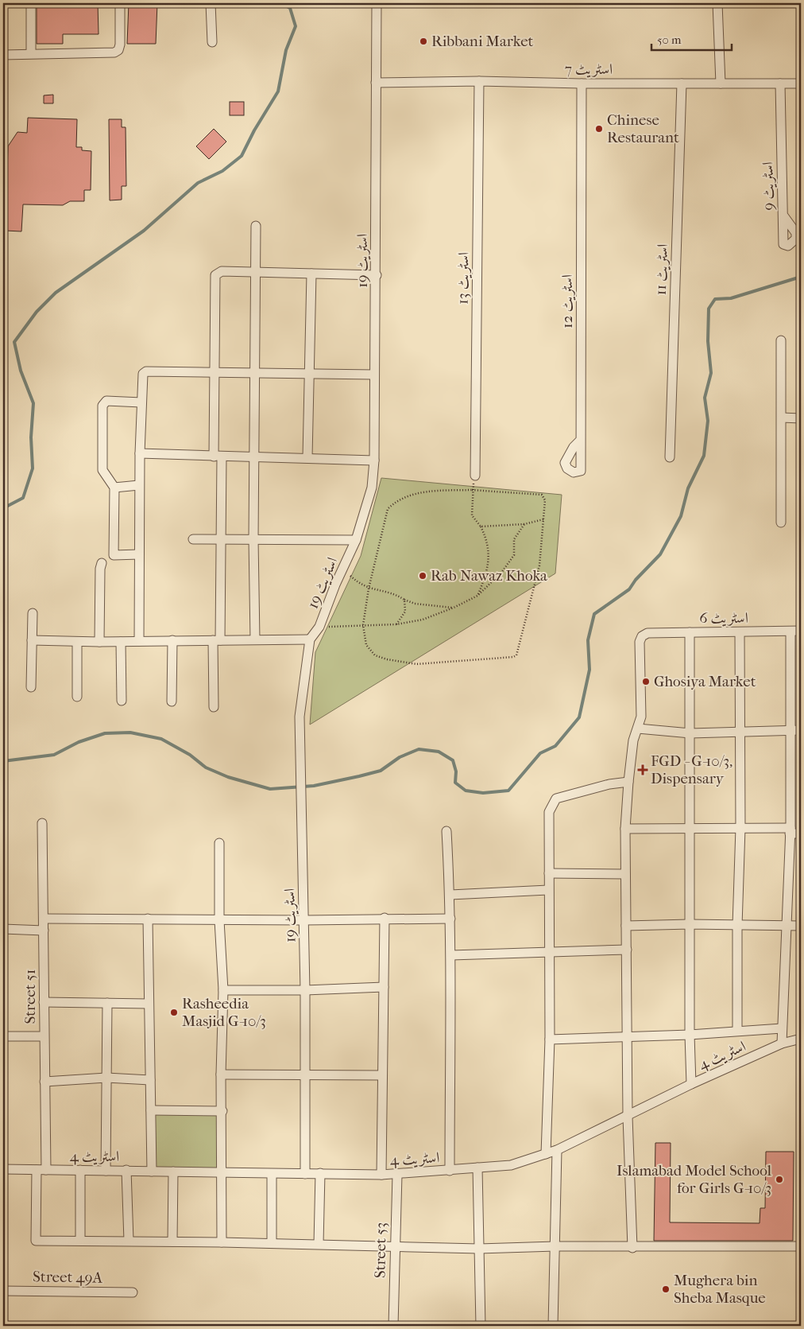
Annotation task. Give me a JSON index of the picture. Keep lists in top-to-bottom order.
{
  "streets": {
    "street": [
      "اسٹریٹ 7",
      "اسٹریٹ 9",
      "اسٹریٹ 19",
      "اسٹریٹ 11",
      "اسٹریٹ 13",
      "اسٹریٹ 12",
      "اسٹریٹ 6",
      "Street 51",
      "اسٹریٹ 4",
      "Street 53",
      "Street 49A"
    ]
  },
  "crossings": [
    ["اسٹریٹ 7", "اسٹریٹ 9"],
    ["اسٹریٹ 7", "اسٹریٹ 19"],
    ["اسٹریٹ 7", "اسٹریٹ 11"],
    ["اسٹریٹ 7", "اسٹریٹ 13"],
    ["اسٹریٹ 7", "اسٹریٹ 12"],
    ["اسٹریٹ 19", "اسٹریٹ 4"],
    ["Street 51", "اسٹریٹ 4"],
    ["اسٹریٹ 4", "Street 53"]
  ],
  "places": {
    "other": [
      "Ribbani Market",
      "Chinese Restaurant",
      "Rab Nawaz Khoka",
      "Ghosiya Market",
      "Rasheedia Masjid G-10/3",
      "Islamabad Model School for Girls G-10/3",
      "Mughera bin Sheba Masque"
    ],
    "health": ["FGD - G-10/3, Dispensary"]
  },
  "scale_bar": "50 m"
}
